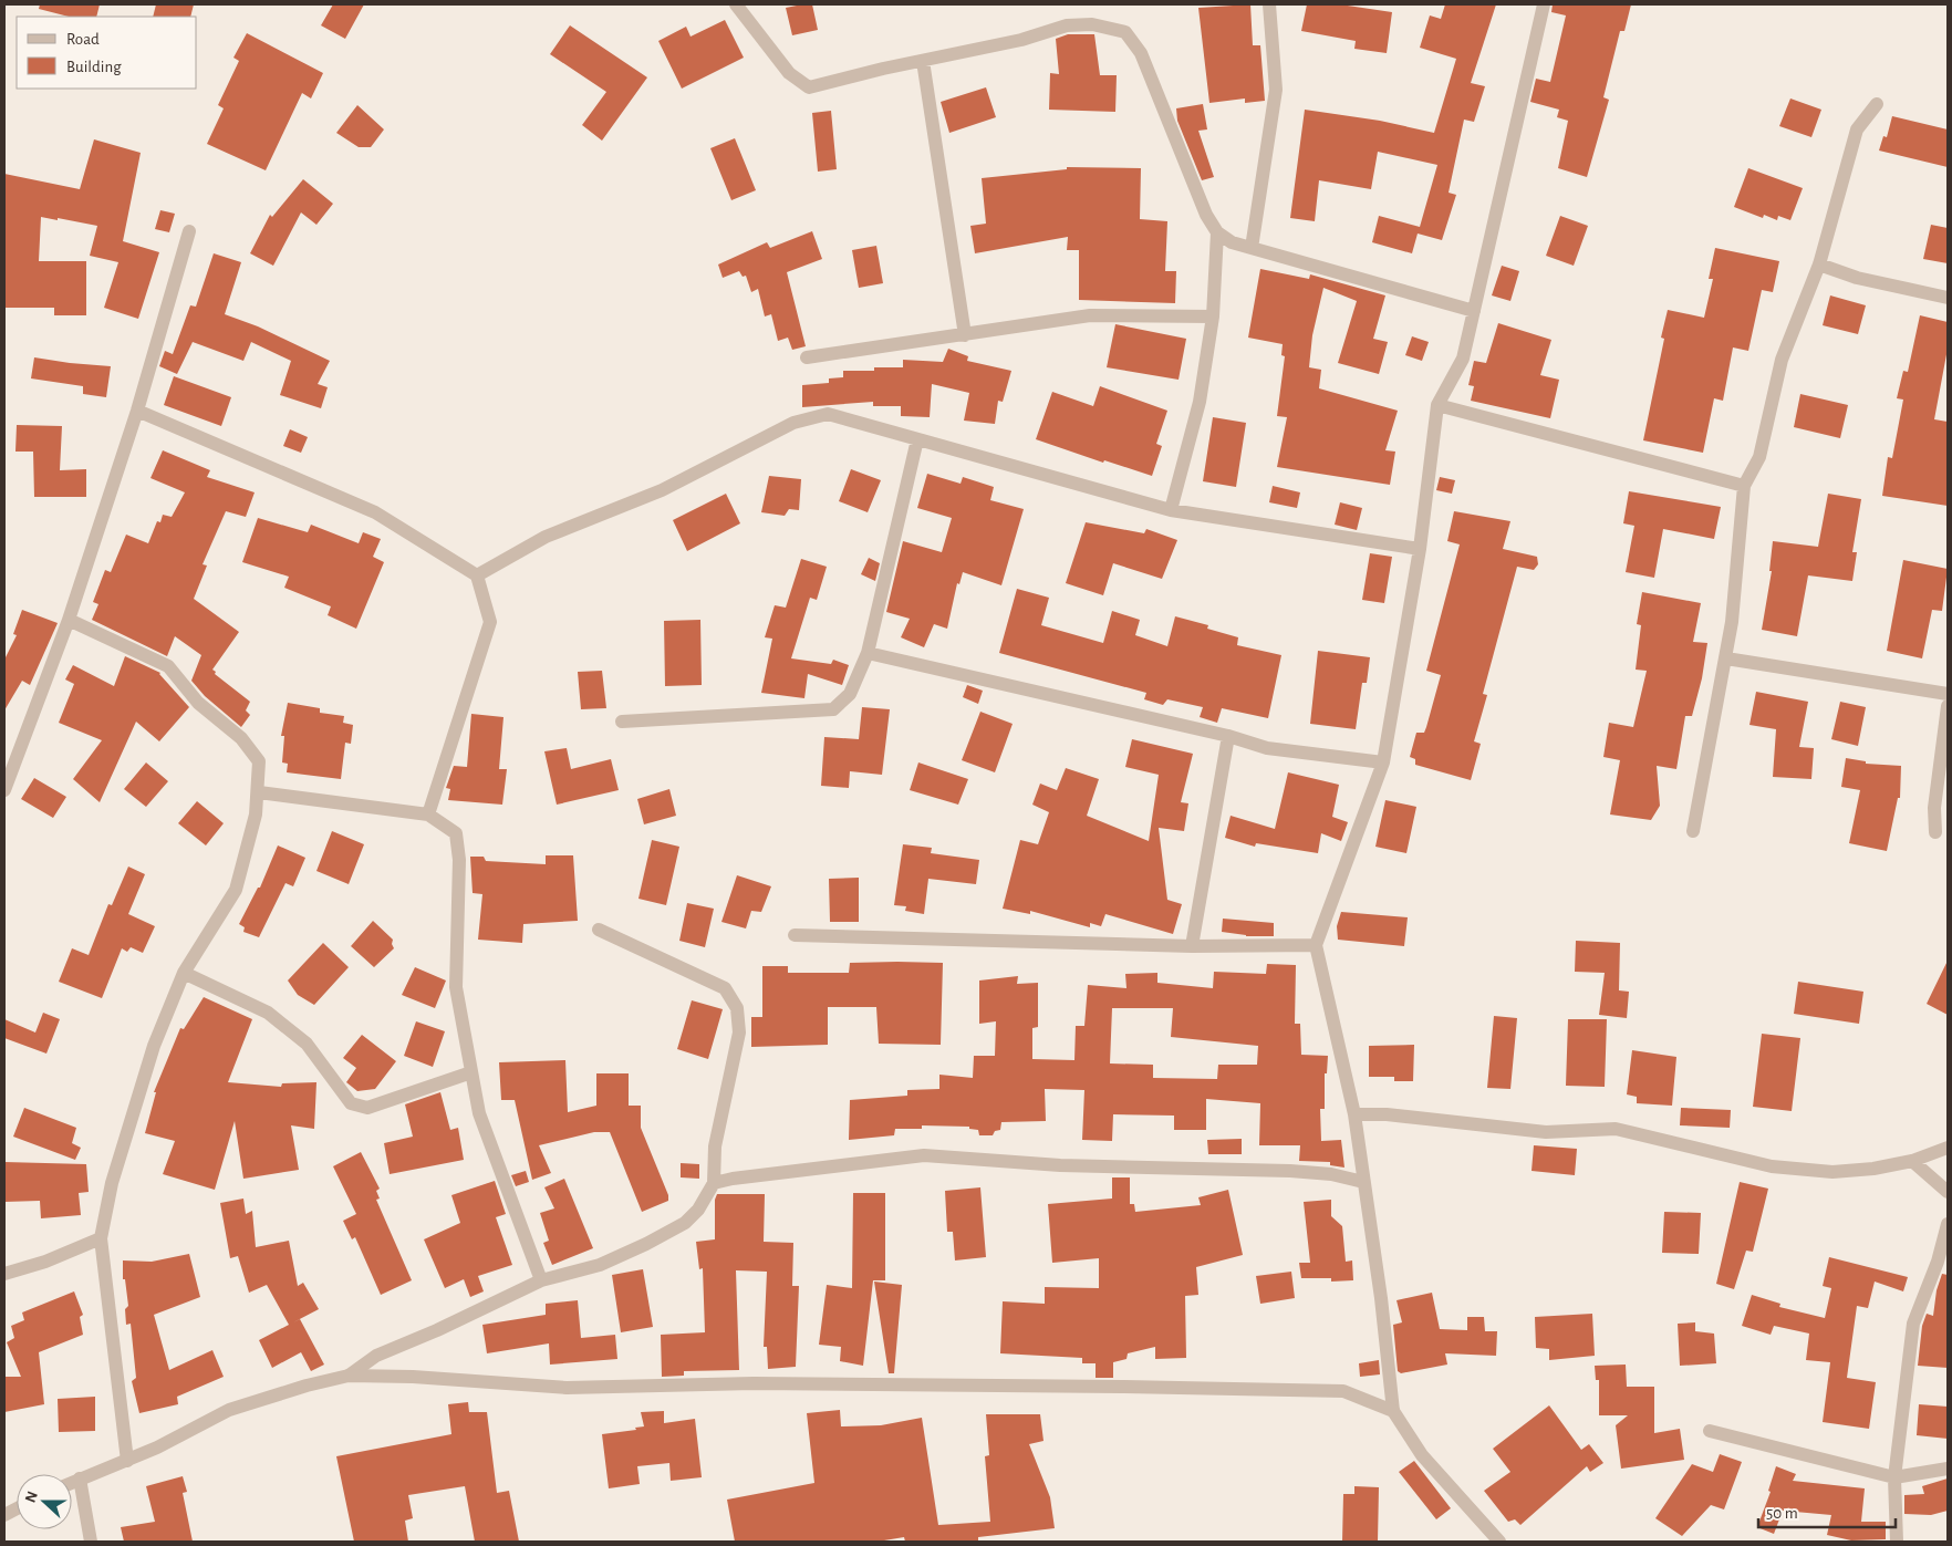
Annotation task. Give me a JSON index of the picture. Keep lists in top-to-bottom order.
{
  "legend": ["Road", "Building"],
  "scale_bar": "50 m",
  "north": "left"
}
